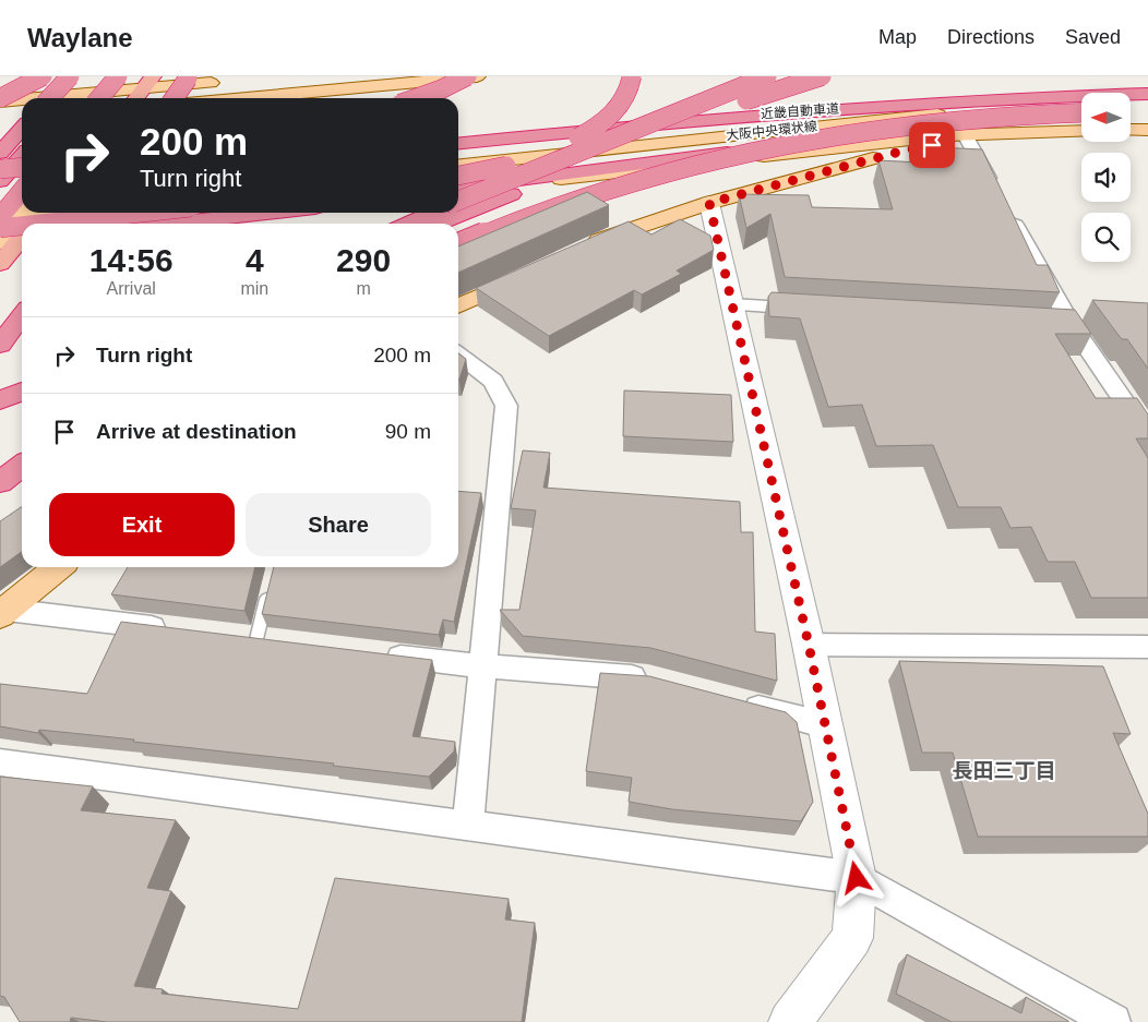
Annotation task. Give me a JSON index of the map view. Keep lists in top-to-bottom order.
{
  "streets": {
    "highway": ["近畿自動車道"],
    "main road": ["大阪中央環状線"]
  },
  "districts": ["長田三丁目"],
  "north": "left",
  "page": {
    "header": "Waylane",
    "nav": ["Map", "Directions", "Saved"],
    "turn": ["200 m", "Turn right"],
    "eta": [
      "14:56",
      "Arrival",
      "4",
      "min",
      "290",
      "m"
    ],
    "list": [
      {
        "name": "Turn right",
        "value": "200 m"
      },
      {
        "name": "Arrive at destination",
        "value": "90 m"
      }
    ],
    "buttons": ["Exit", "Share"]
  }
}
